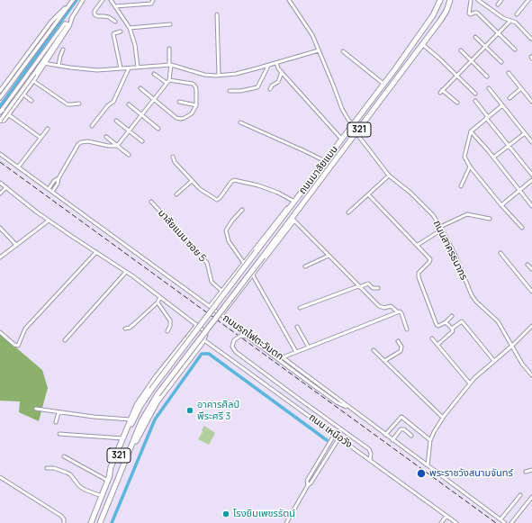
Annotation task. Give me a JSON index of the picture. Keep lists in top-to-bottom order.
{
  "streets": {
    "highway": ["321", "ถนนมาลัยแมน"],
    "street": [
      "มาลัยแมน ซอย 5",
      "ถนนสาครธนากร",
      "ถนนรถไฟตะวันตก",
      "ถนน เหนือวัง"
    ]
  },
  "crossings": [
    ["ถนนมาลัยแมน", "ถนนสาครธนากร"]
  ],
  "places": ["อาคารศิลป์ พีระศรี 3", "พระราชวังสนามจันทร์", "โรงยิมเพชรรัตน์"]
}
